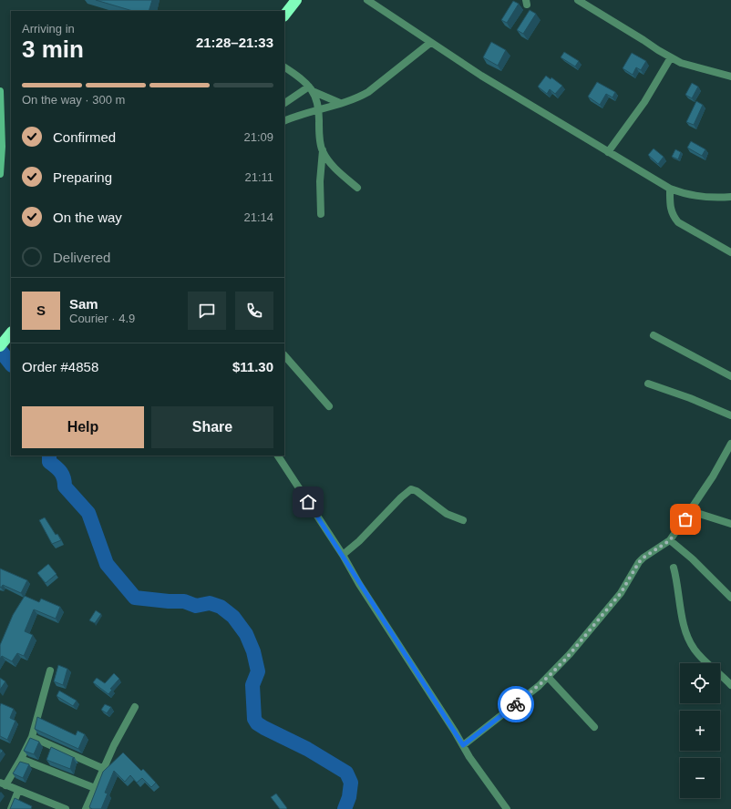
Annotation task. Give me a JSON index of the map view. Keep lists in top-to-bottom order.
{
  "page": {
    "heading": ["3 min", "Arriving in", "21:28–21:33"],
    "panel": [
      "Sam",
      "Courier · 4.9",
      "Order #4858",
      "$11.30"
    ],
    "bar": "On the way · 300 m",
    "list": [
      ["Confirmed", "21:09"],
      ["Preparing", "21:11"],
      ["On the way", "21:14"],
      "Delivered"
    ],
    "round": "S",
    "buttons": ["Help", "Share"],
    "map_buttons": ["+", "−"]
  }
}
